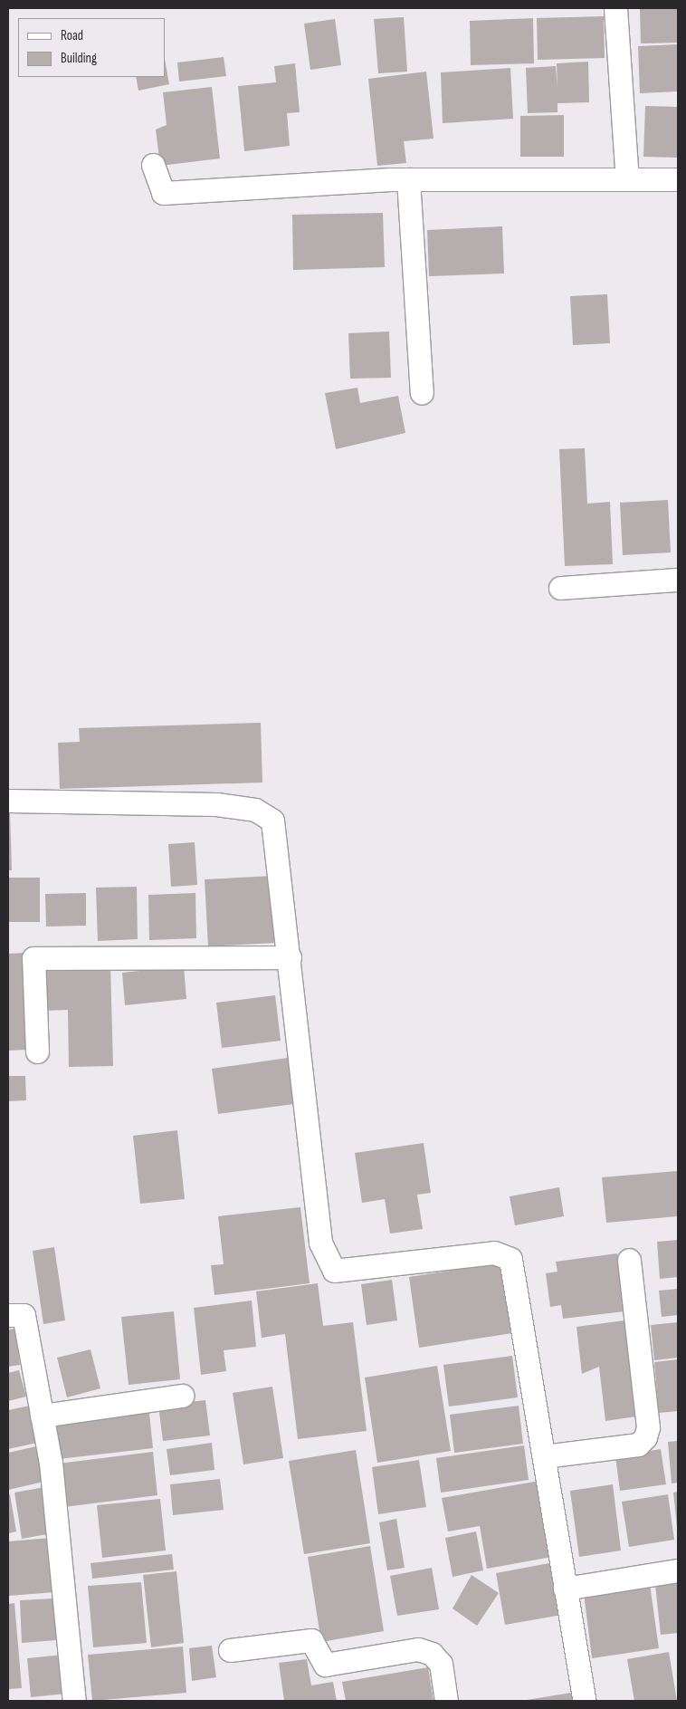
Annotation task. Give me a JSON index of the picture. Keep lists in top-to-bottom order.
{
  "legend": ["Road", "Building"]
}
